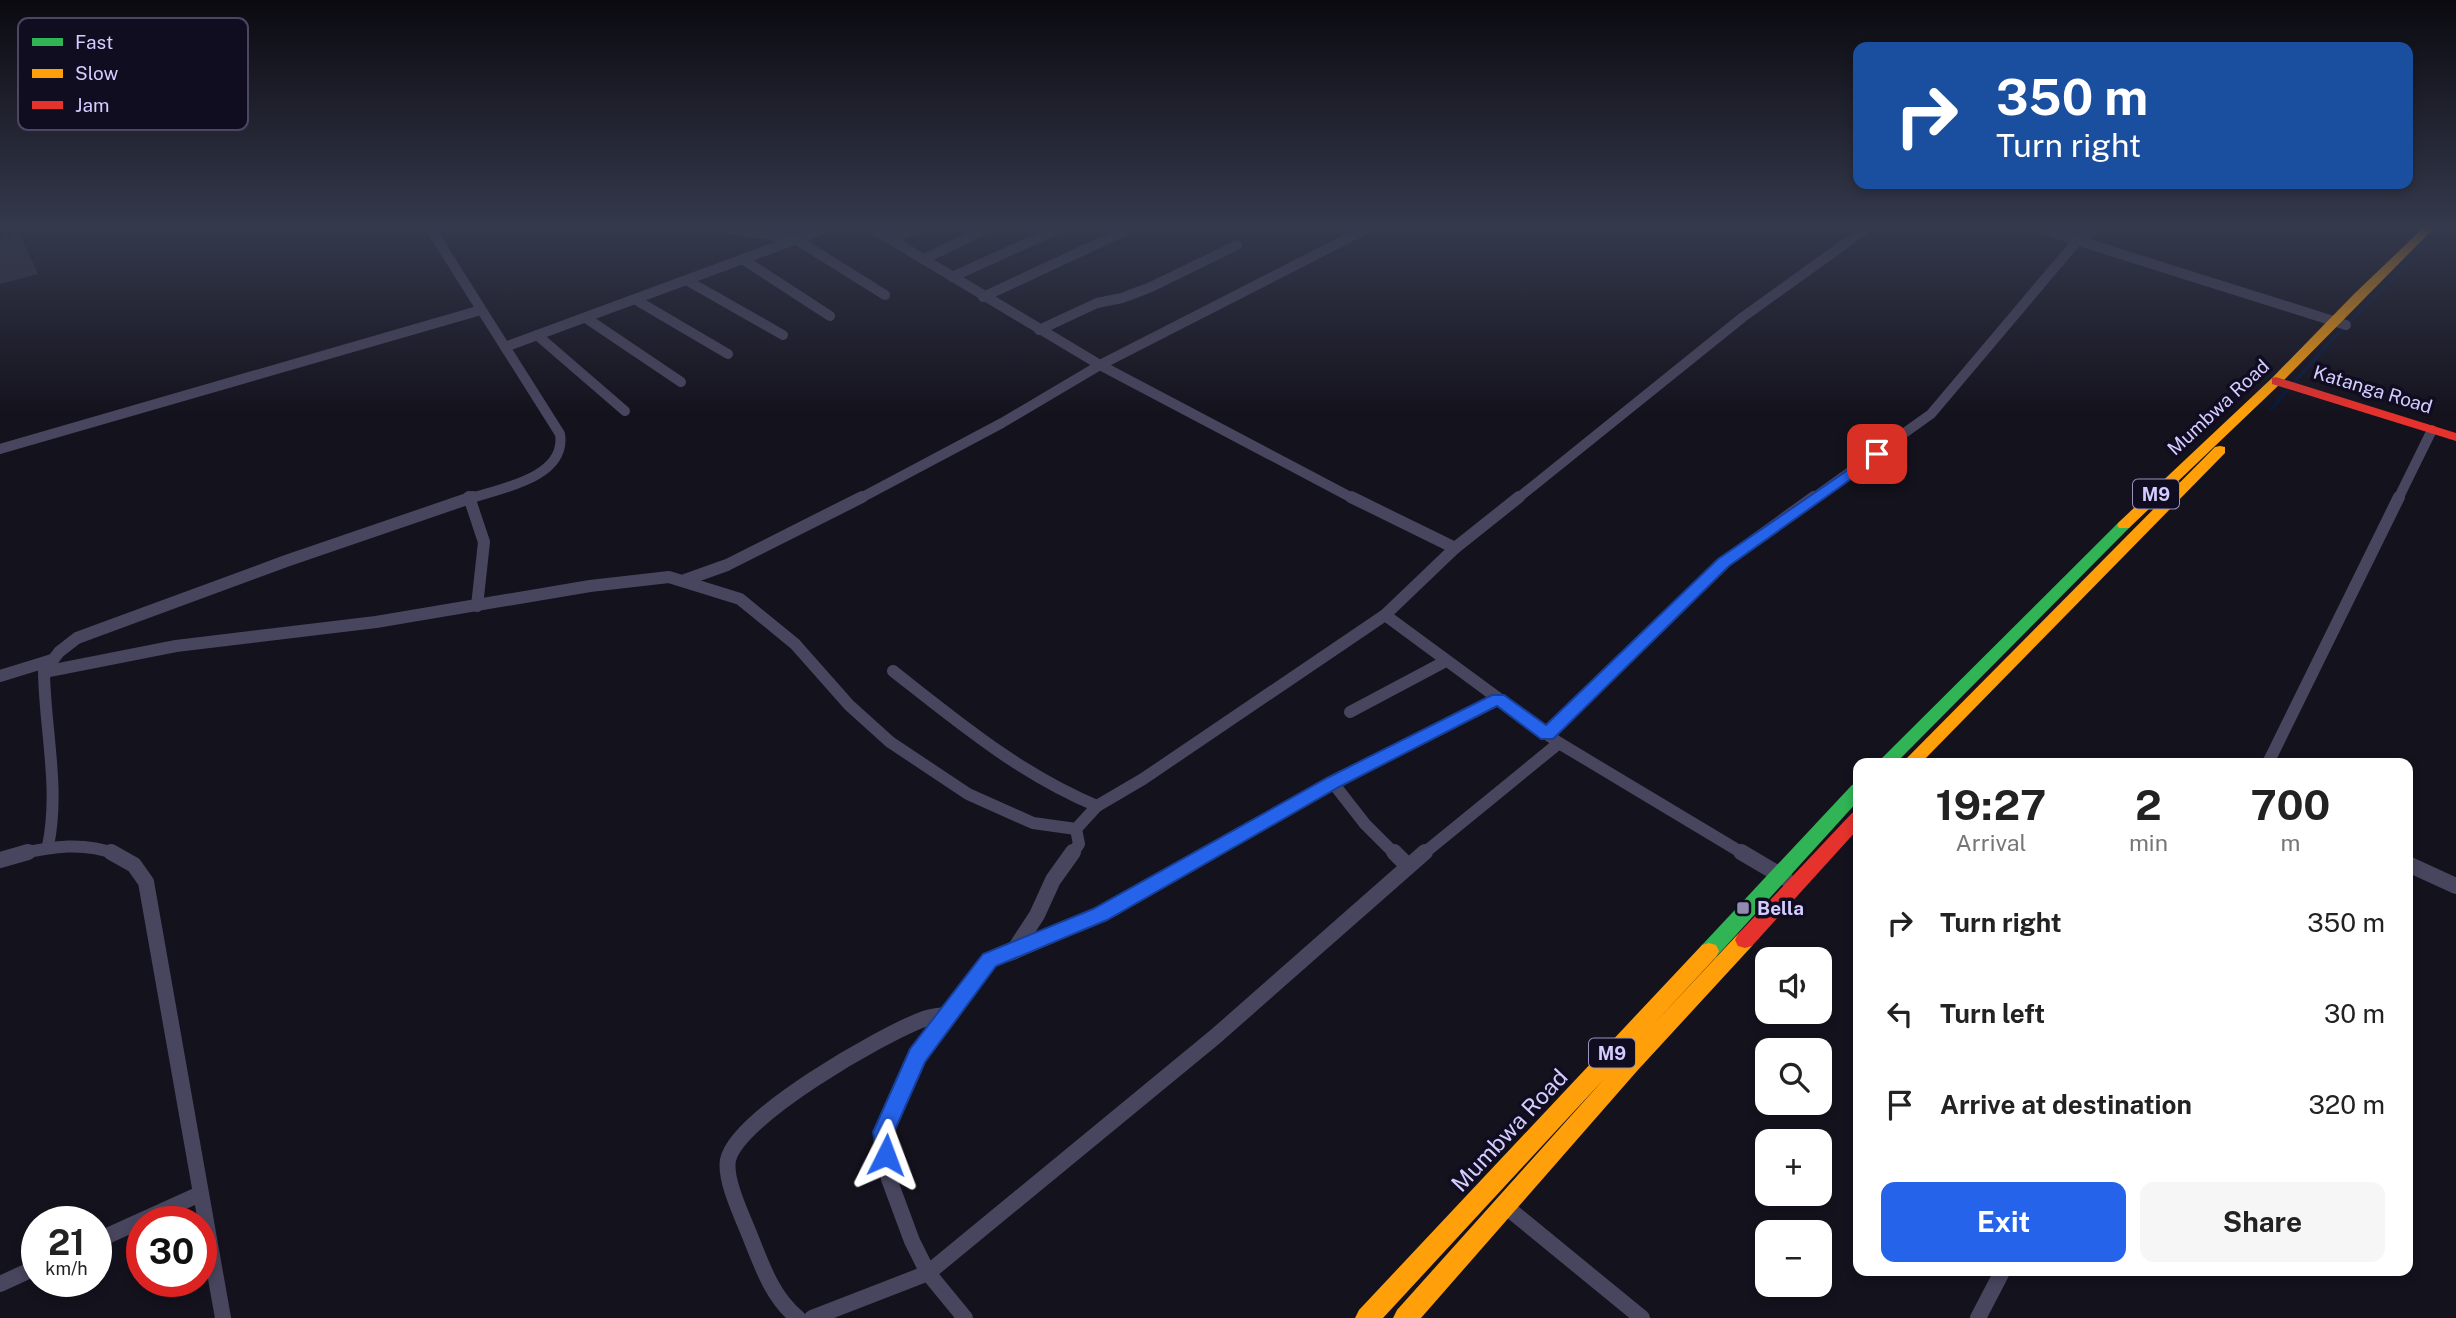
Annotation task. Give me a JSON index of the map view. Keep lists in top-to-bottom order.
{
  "streets": {
    "main road": ["Katanga Road", "Mumbwa Road", "M9"]
  },
  "crossings": [
    ["Katanga Road", "Mumbwa Road"]
  ],
  "places": {
    "transit": ["Bella"]
  },
  "legend": ["Fast", "Slow", "Jam"],
  "page": {
    "turn": ["350 m", "Turn right"],
    "eta": [
      "19:27",
      "Arrival",
      "2",
      "min",
      "700",
      "m"
    ],
    "list": [
      {
        "name": "Turn right",
        "value": "350 m"
      },
      {
        "name": "Turn left",
        "value": "30 m"
      },
      {
        "name": "Arrive at destination",
        "value": "320 m"
      }
    ],
    "map_buttons": ["+", "−"],
    "buttons": ["Exit", "Share"],
    "speed": "21 km/h",
    "limit": "30"
  }
}
